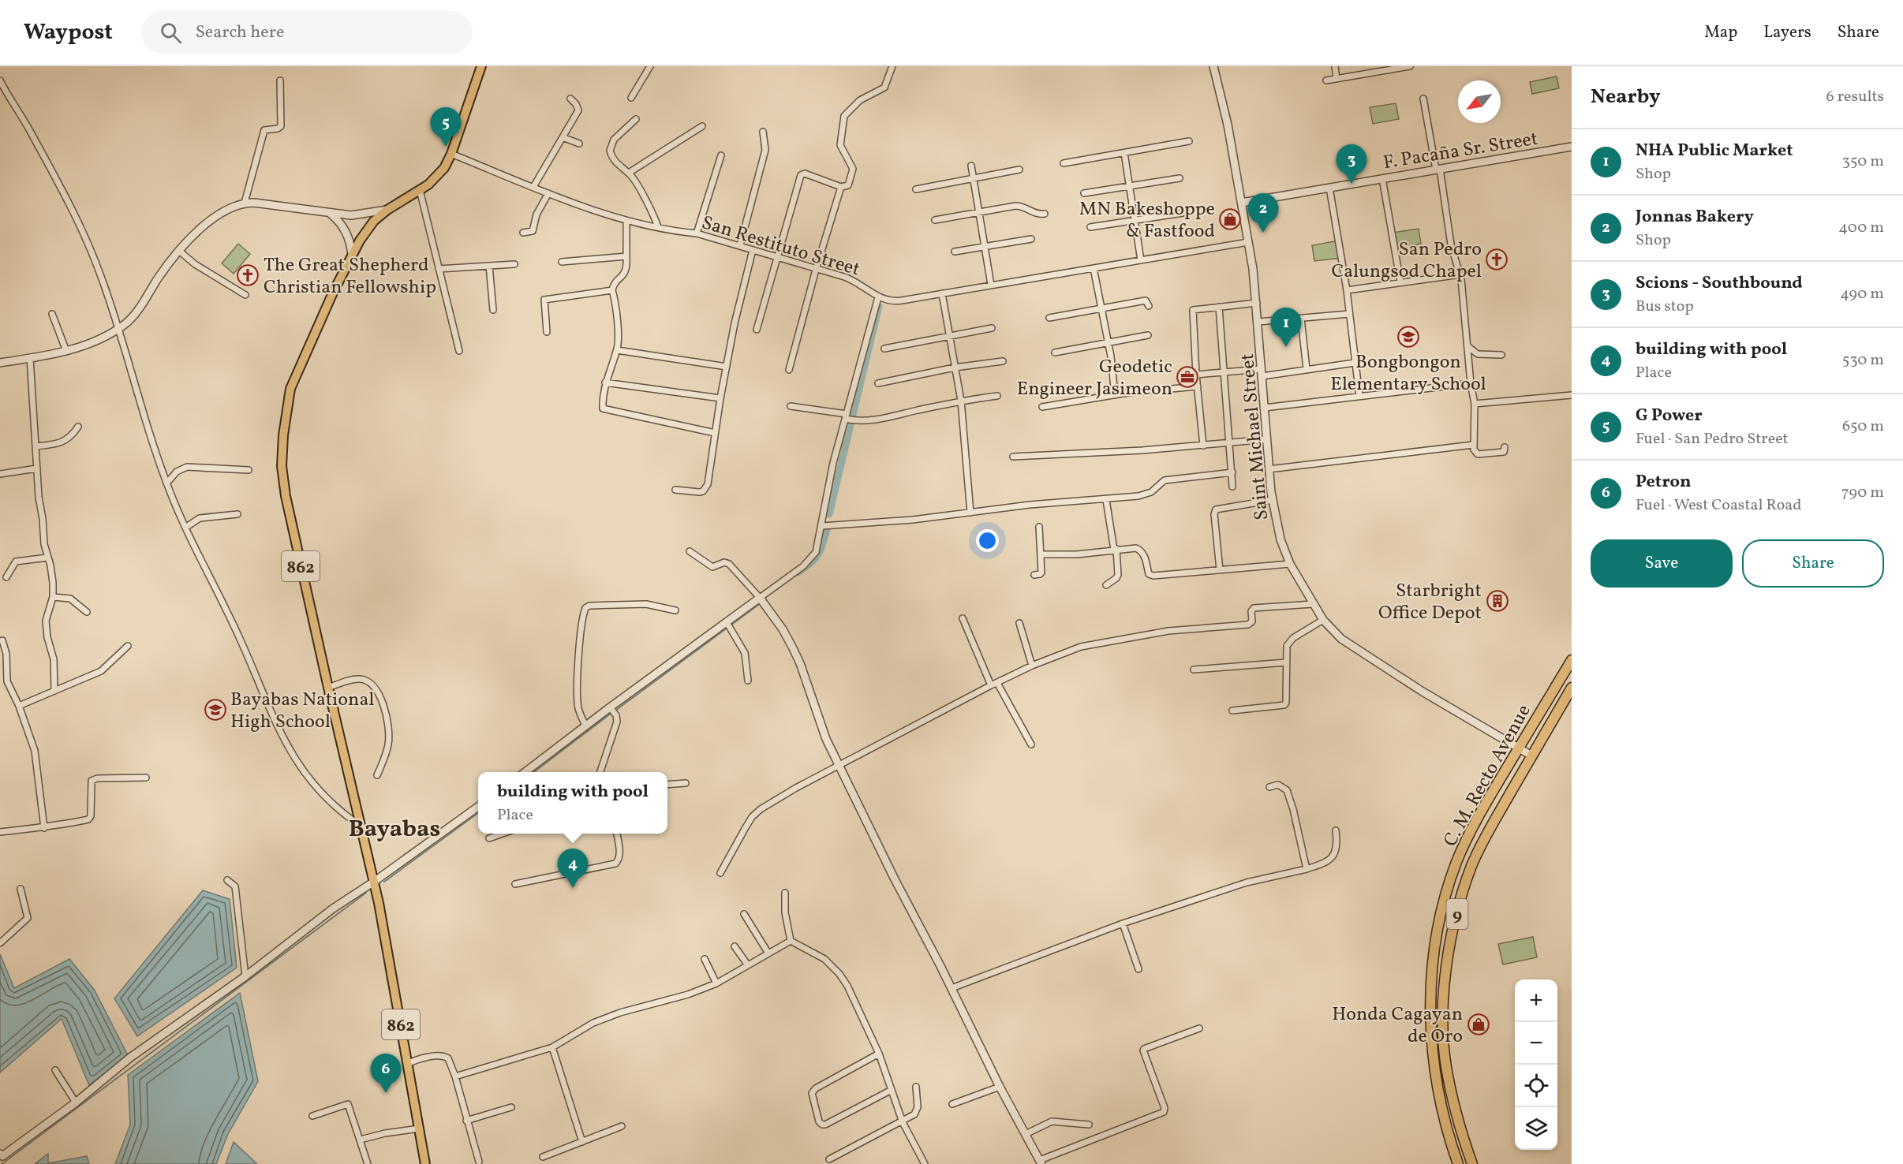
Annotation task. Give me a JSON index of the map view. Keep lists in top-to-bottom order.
{
  "streets": {
    "highway": ["C. M. Recto Avenue", "9"],
    "main road": ["862"],
    "street": ["F. Pacaña Sr. Street", "San Restituto Street", "Saint Michael Street"]
  },
  "crossings": [
    ["F. Pacaña Sr. Street", "Saint Michael Street"],
    ["San Restituto Street", "Saint Michael Street"],
    ["San Restituto Street", "862"],
    ["Saint Michael Street", "C. M. Recto Avenue"]
  ],
  "districts": ["Bayabas"],
  "places": {
    "shop": ["MN Bakeshoppe & Fastfood", "Honda Cagayan de Oro"],
    "church": ["San Pedro Calungsod Chapel", "The Great Shepherd Christian Fellowship"],
    "school or university": ["Bongbongon Elementary School", "Bayabas National High School"],
    "office": ["Geodetic Engineer Jasimeon"],
    "building": ["Starbright Office Depot"]
  },
  "north": "bottom left",
  "page": {
    "header": "Waypost",
    "search": "Search here",
    "nav": ["Map", "Layers", "Share"],
    "heading": ["Nearby", "6 results"],
    "pins": [
      "5",
      "3",
      "2",
      "1",
      "4",
      "6"
    ],
    "list": [
      {
        "mark": "1",
        "name": "NHA Public Market",
        "note": "Shop",
        "value": "350 m"
      },
      {
        "mark": "2",
        "name": "Jonnas Bakery",
        "note": "Shop",
        "value": "400 m"
      },
      {
        "mark": "3",
        "name": "Scions - Southbound",
        "note": "Bus stop",
        "value": "490 m"
      },
      {
        "mark": "4",
        "name": "building with pool",
        "note": "Place",
        "value": "530 m"
      },
      {
        "mark": "5",
        "name": "G Power",
        "note": "Fuel · San Pedro Street",
        "value": "650 m"
      },
      {
        "mark": "6",
        "name": "Petron",
        "note": "Fuel · West Coastal Road",
        "value": "790 m"
      }
    ],
    "buttons": ["Save", "Share"],
    "popup": ["building with pool", "Place"],
    "map_buttons": ["+", "−"]
  }
}
